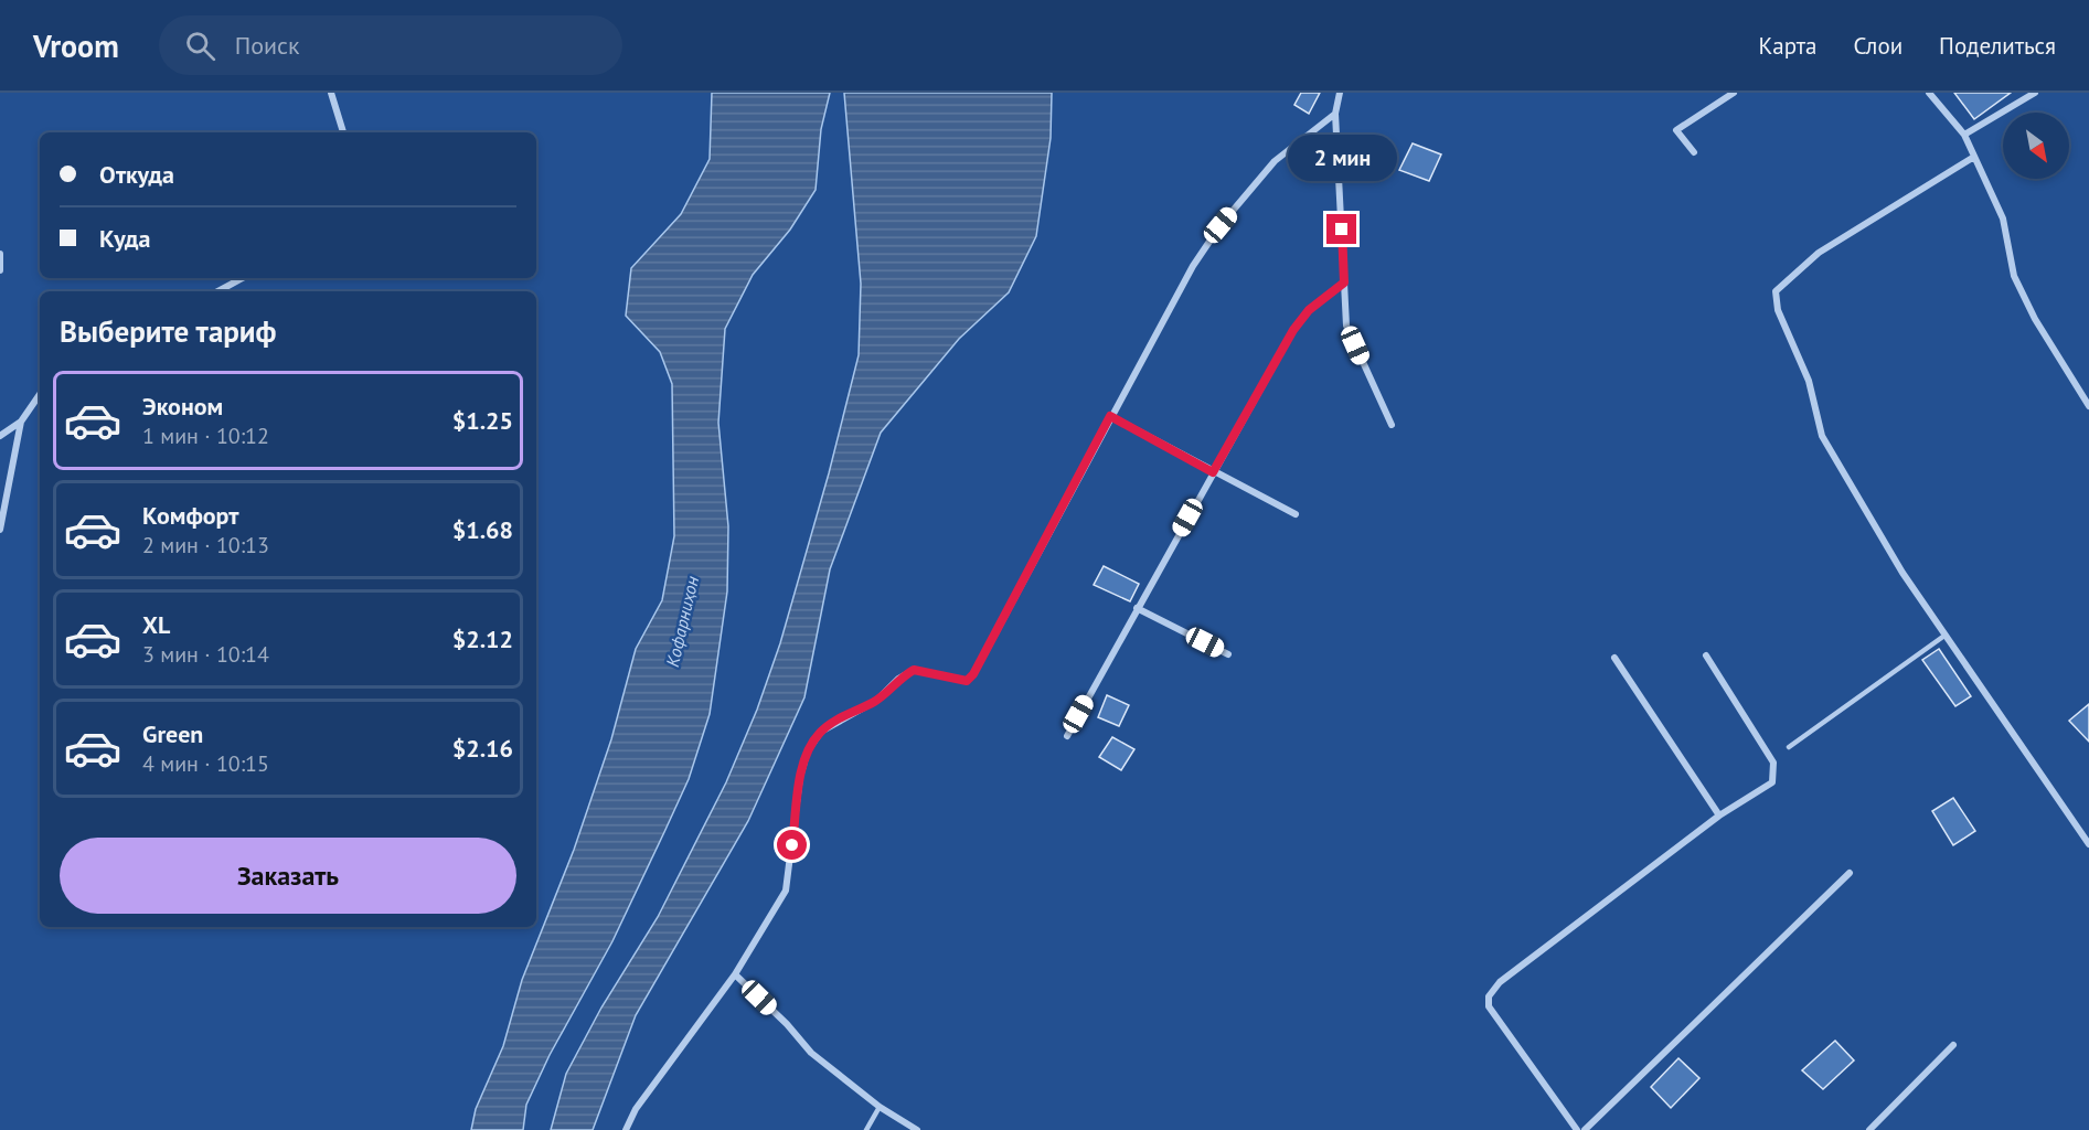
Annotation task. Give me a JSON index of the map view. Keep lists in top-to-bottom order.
{
  "water": ["Кофарниҳон"],
  "north": "bottom right",
  "page": {
    "header": "Vroom",
    "search": "Поиск",
    "nav": ["Карта", "Слои", "Поделиться"],
    "banner": ["Откуда", "Куда"],
    "bubble": "2 мин",
    "heading": "Выберите тариф",
    "list": [
      {
        "name": "Эконом",
        "note": "1 мин · 10:12",
        "value": "$1.25"
      },
      {
        "name": "Комфорт",
        "note": "2 мин · 10:13",
        "value": "$1.68"
      },
      {
        "name": "XL",
        "note": "3 мин · 10:14",
        "value": "$2.12"
      },
      {
        "name": "Green",
        "note": "4 мин · 10:15",
        "value": "$2.16"
      }
    ],
    "buttons": "Заказать"
  }
}
